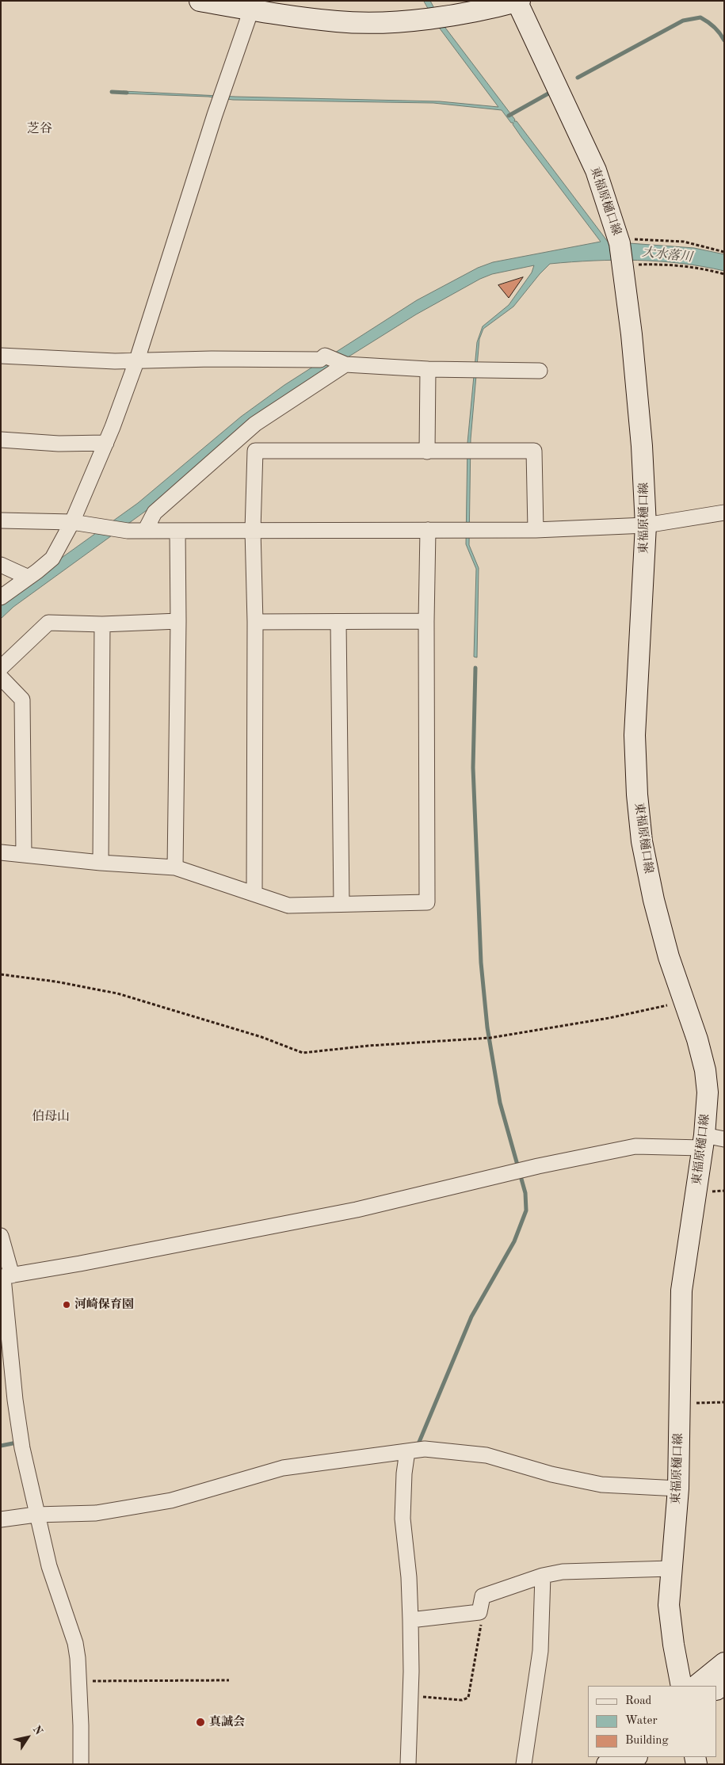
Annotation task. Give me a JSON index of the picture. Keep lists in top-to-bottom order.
{
  "streets": {
    "main road": ["東福原樋口線"]
  },
  "districts": ["芝谷", "伯母山"],
  "water": ["大水落川"],
  "places": ["河崎保育園", "真誠会"],
  "legend": ["Road", "Water", "Building"],
  "north": "top right"
}
